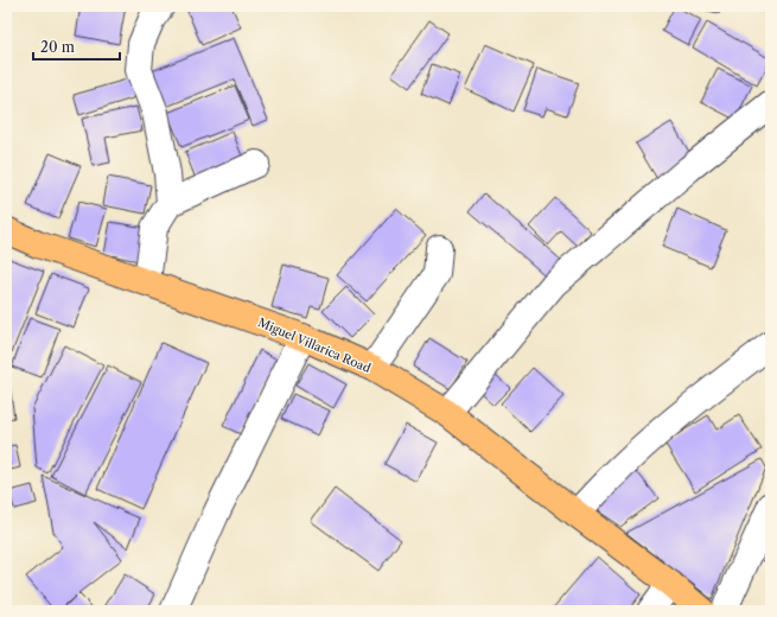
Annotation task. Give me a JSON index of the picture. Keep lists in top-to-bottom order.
{
  "streets": {
    "main road": ["Miguel Villarica Road"]
  },
  "scale_bar": "20 m"
}
